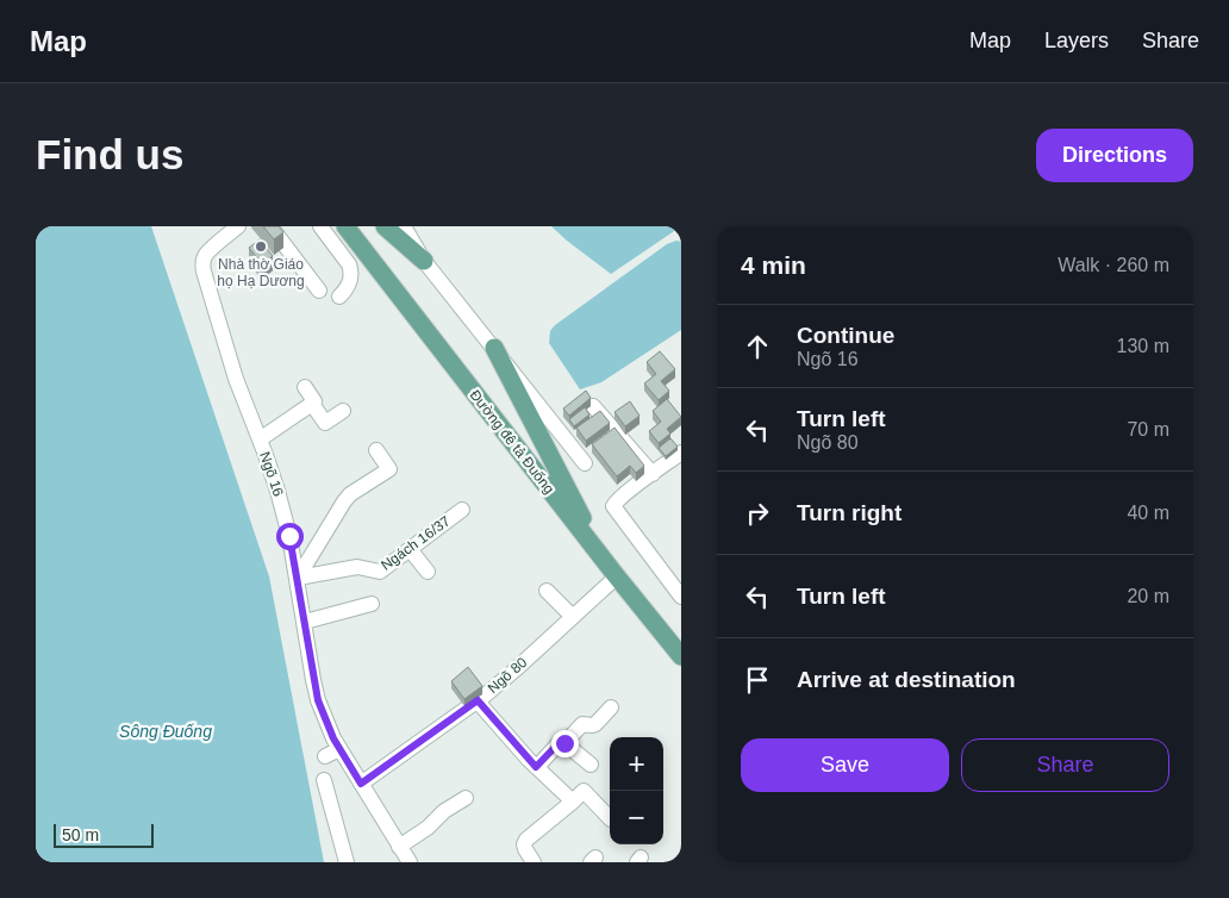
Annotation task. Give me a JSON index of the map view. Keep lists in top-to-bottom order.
{
  "streets": {
    "main road": ["Đường đê tả Đuống"],
    "street": ["Ngõ 16", "Ngách 16/37", "Ngõ 80"]
  },
  "crossings": [
    ["Đường đê tả Đuống", "Ngõ 80"],
    ["Ngõ 16", "Ngách 16/37"],
    ["Ngõ 16", "Ngõ 80"]
  ],
  "water": ["Sông Đuống"],
  "places": ["Nhà thờ Giáo họ Hạ Dương"],
  "scale_bar": "50 m",
  "page": {
    "header": "Map",
    "nav": ["Map", "Layers", "Share"],
    "buttons": [
      "Directions",
      ["Save", "Share"]
    ],
    "title": "Find us",
    "heading": ["4 min", "Walk · 260 m"],
    "list": [
      ["Continue", "Ngõ 16", "130 m"],
      ["Turn left", "Ngõ 80", "70 m"],
      ["Turn right", "40 m"],
      ["Turn left", "20 m"],
      "Arrive at destination"
    ],
    "map_buttons": ["+", "−"],
    "scale": "50 m"
  }
}
